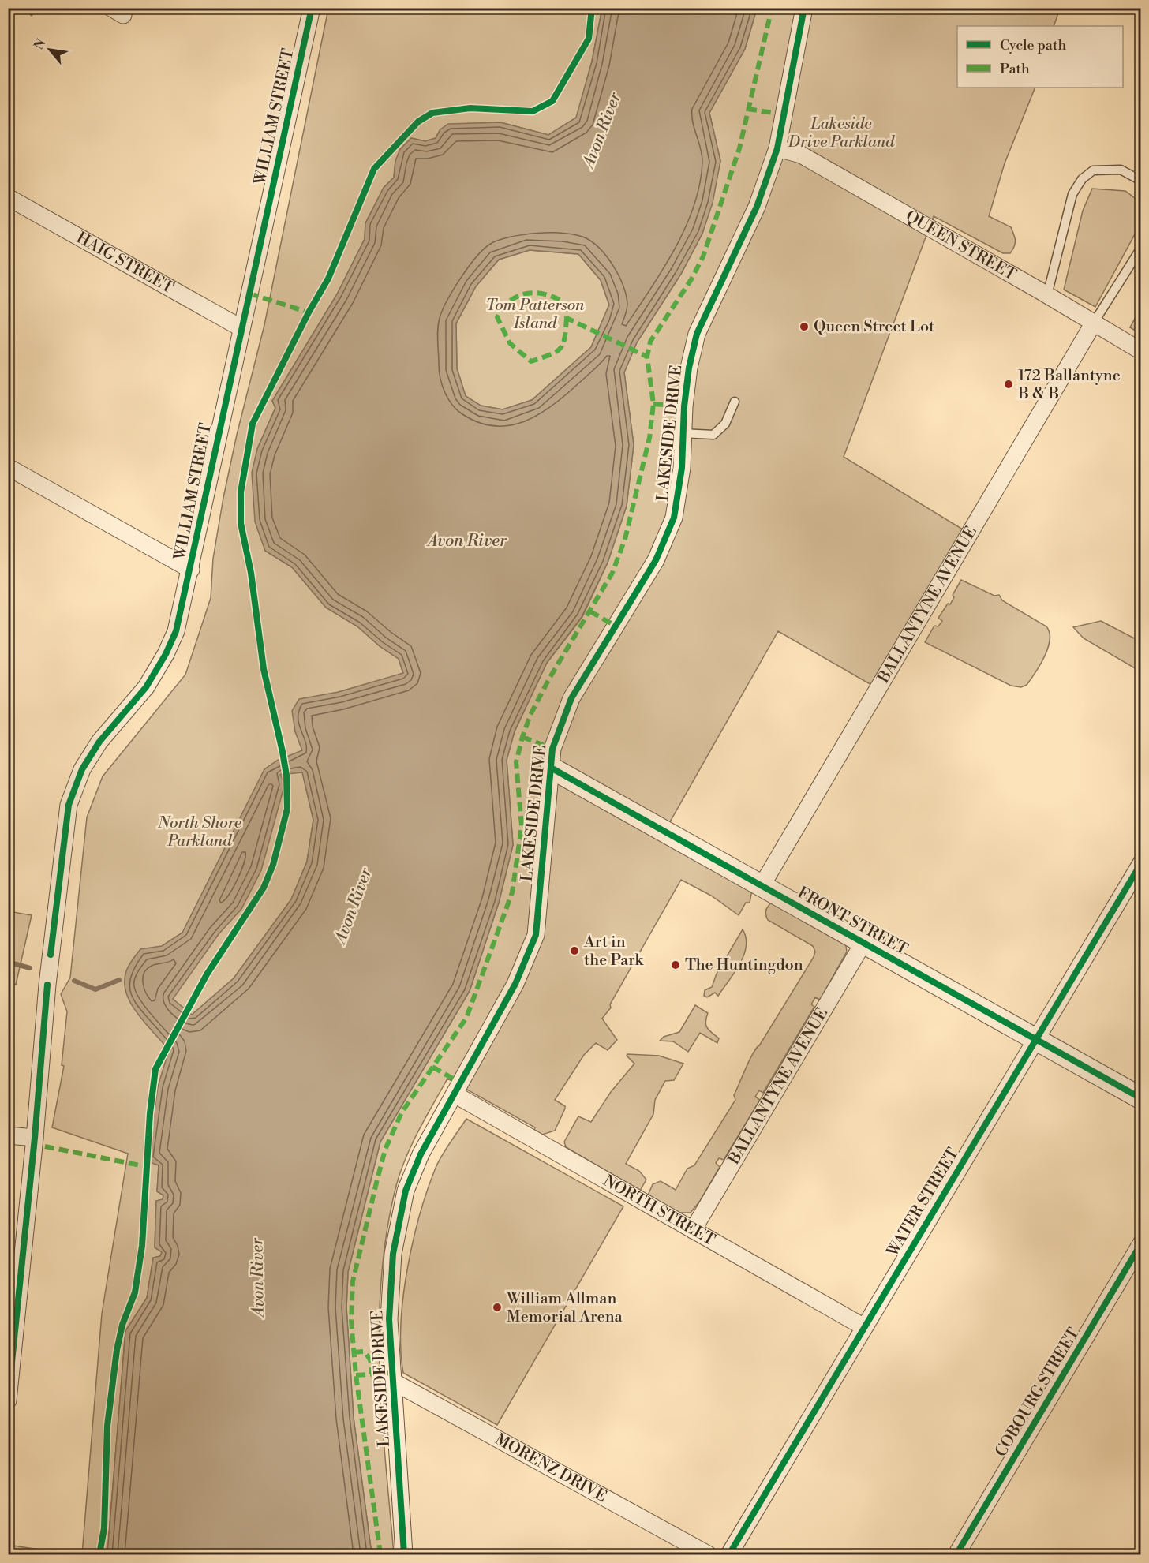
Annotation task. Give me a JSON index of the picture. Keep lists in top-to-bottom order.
{
  "streets": {
    "street": [
      "WILLIAM STREET",
      "QUEEN STREET",
      "HAIG STREET",
      "LAKESIDE DRIVE",
      "BALLANTYNE AVENUE",
      "FRONT STREET",
      "WATER STREET",
      "NORTH STREET",
      "COBOURG STREET",
      "MORENZ DRIVE"
    ]
  },
  "crossings": [
    ["WILLIAM STREET", "HAIG STREET"],
    ["QUEEN STREET", "LAKESIDE DRIVE"],
    ["QUEEN STREET", "BALLANTYNE AVENUE"],
    ["LAKESIDE DRIVE", "FRONT STREET"],
    ["LAKESIDE DRIVE", "NORTH STREET"],
    ["LAKESIDE DRIVE", "MORENZ DRIVE"],
    ["BALLANTYNE AVENUE", "FRONT STREET"],
    ["BALLANTYNE AVENUE", "NORTH STREET"],
    ["FRONT STREET", "WATER STREET"],
    ["WATER STREET", "NORTH STREET"]
  ],
  "water": ["Avon River"],
  "parks": ["Lakeside Drive Parkland", "Tom Patterson Island", "North Shore Parkland"],
  "places": [
    "Queen Street Lot",
    "172 Ballantyne B & B",
    "Art in the Park",
    "The Huntingdon",
    "William Allman Memorial Arena"
  ],
  "legend": ["Cycle path", "Path"],
  "north": "top left"
}
